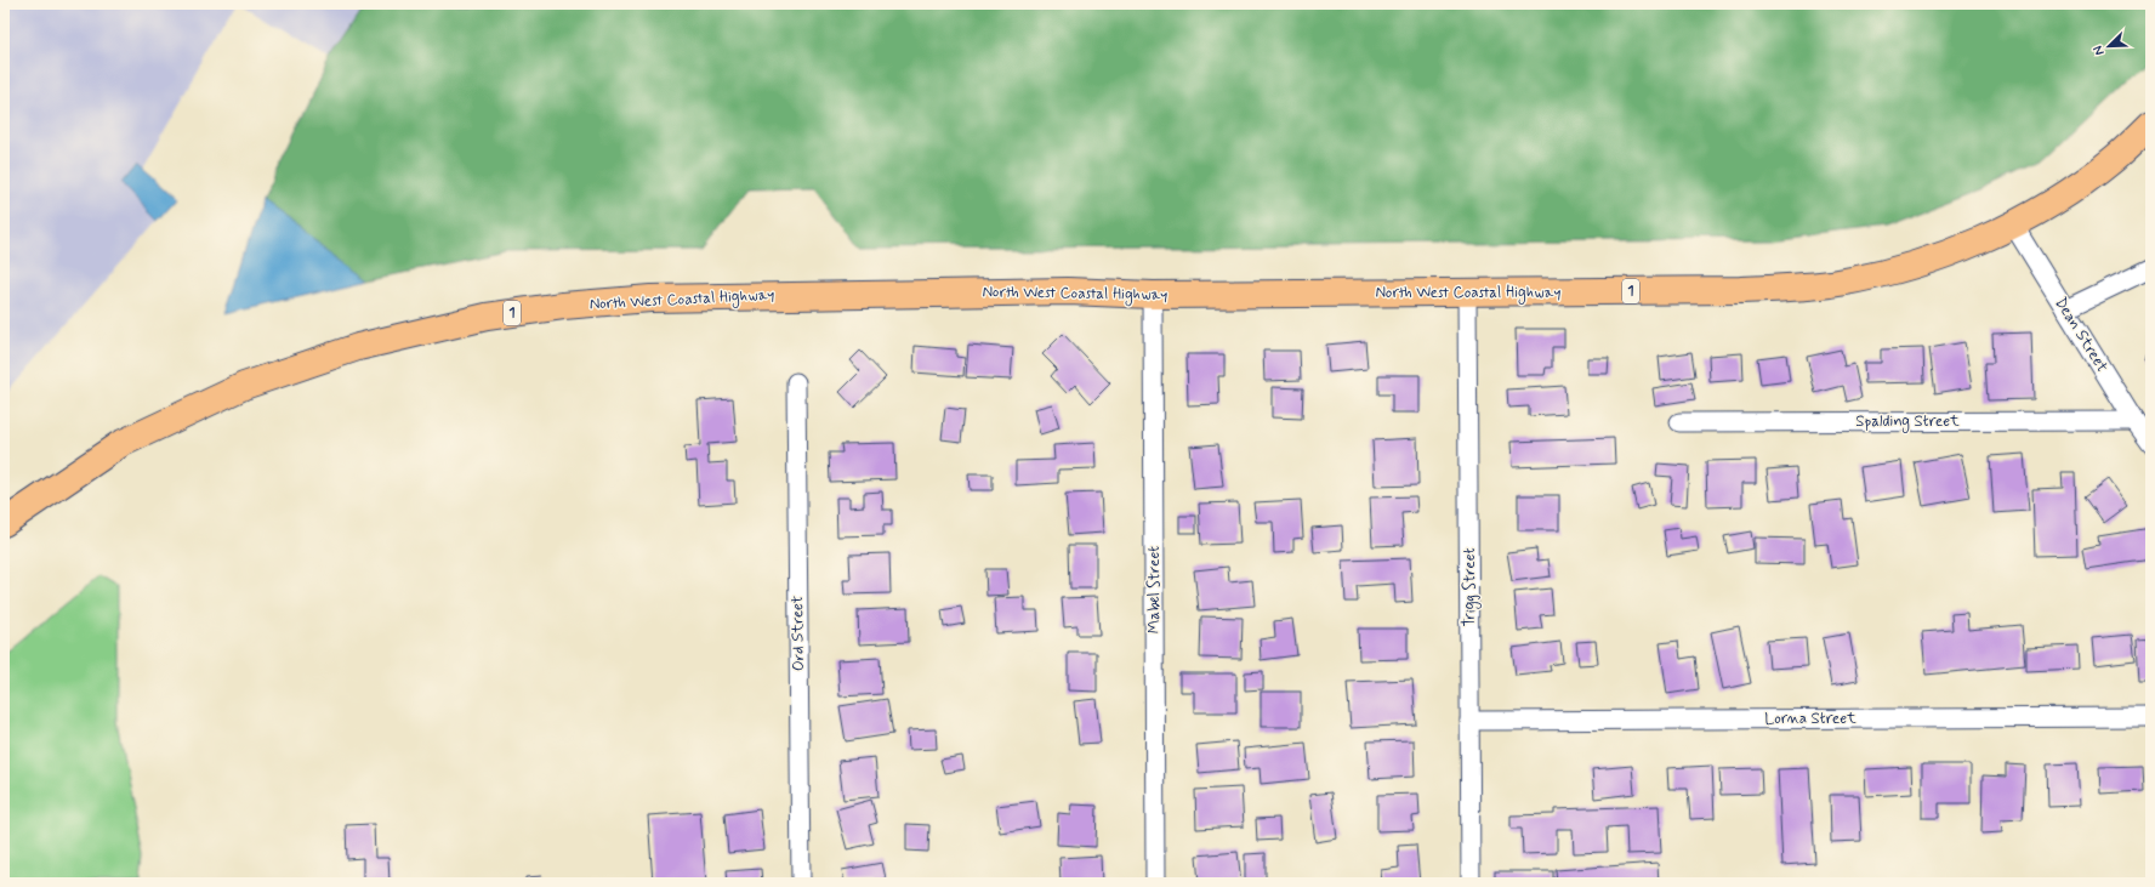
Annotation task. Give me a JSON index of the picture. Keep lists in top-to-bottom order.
{
  "streets": {
    "highway": ["1", "North West Coastal Highway"],
    "street": [
      "Dean Street",
      "Spalding Street",
      "Trigg Street",
      "Mabel Street",
      "Ord Street",
      "Lorna Street"
    ]
  },
  "crossings": [
    ["North West Coastal Highway", "Dean Street"],
    ["North West Coastal Highway", "Trigg Street"],
    ["North West Coastal Highway", "Mabel Street"],
    ["Dean Street", "Spalding Street"],
    ["Trigg Street", "Lorna Street"]
  ],
  "north": "bottom left"
}
